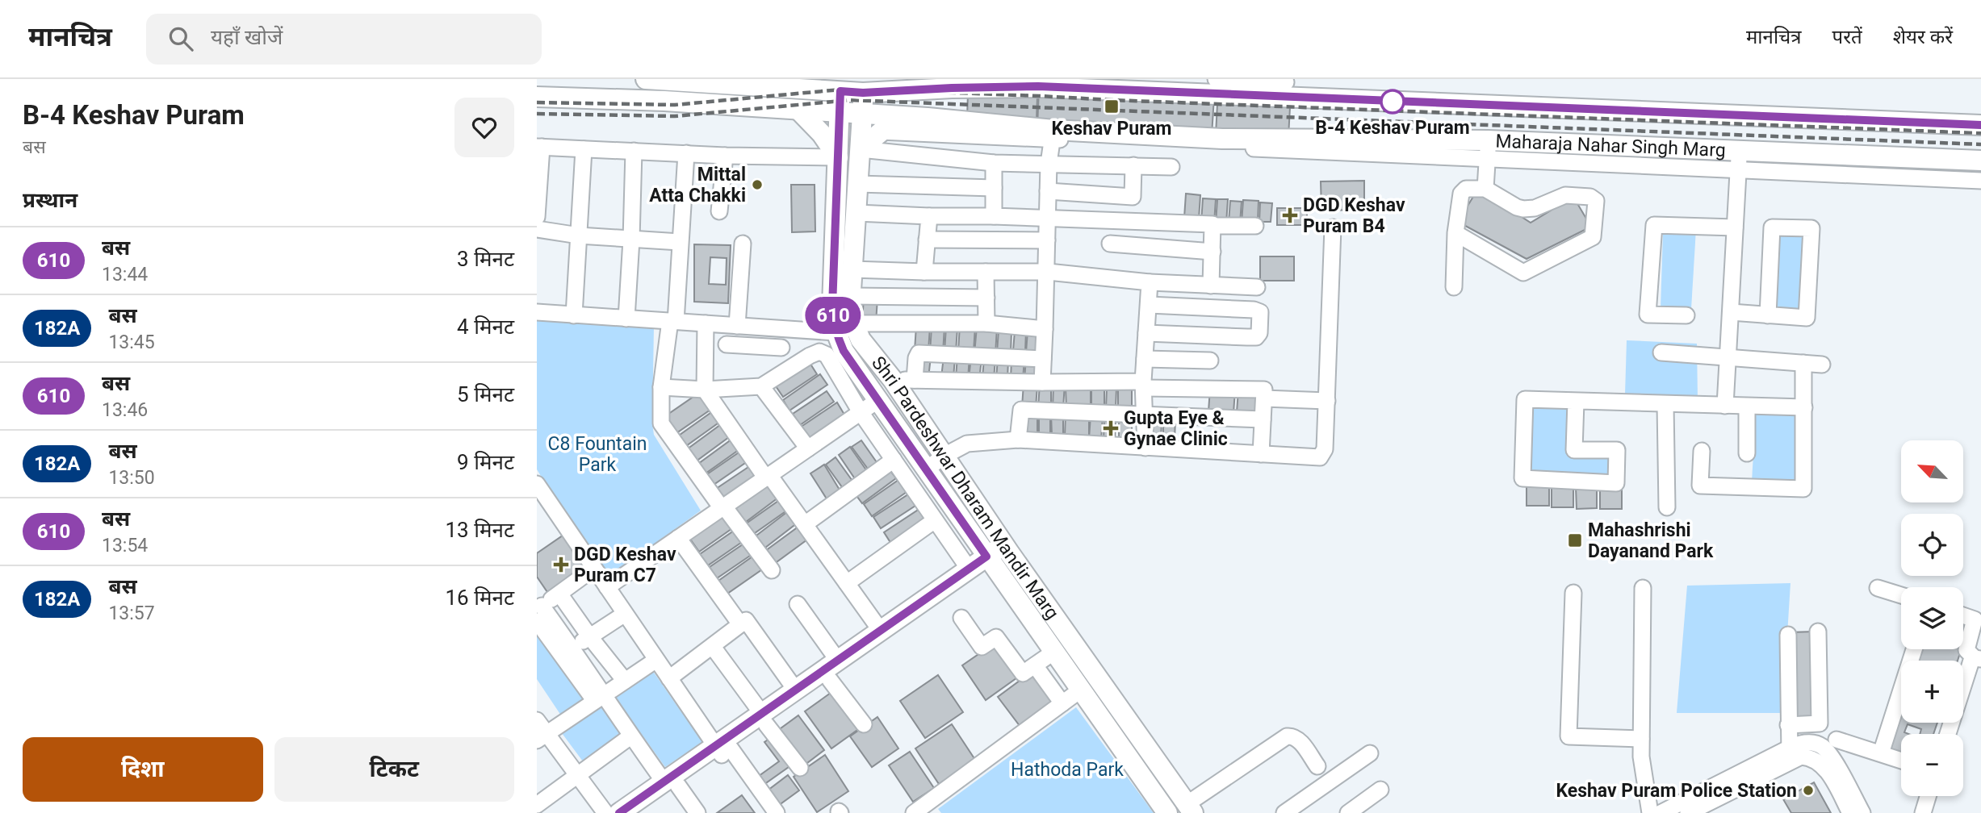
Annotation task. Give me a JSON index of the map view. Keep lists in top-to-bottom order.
{
  "streets": {
    "main road": ["Maharaja Nahar Singh Marg", "Shri Pardeshwar Dharam Mandir Marg"]
  },
  "crossings": [
    ["Maharaja Nahar Singh Marg", "Shri Pardeshwar Dharam Mandir Marg"]
  ],
  "parks": ["C8 Fountain Park", "Hathoda Park"],
  "places": {
    "other": ["B-4 Keshav Puram", "Mittal Atta Chakki", "Keshav Puram Police Station"],
    "transit": ["Keshav Puram", "Mahashrishi Dayanand Park"],
    "health": ["DGD Keshav Puram B4", "Gupta Eye & Gynae Clinic", "DGD Keshav Puram C7"]
  },
  "lines": ["bus line 610"],
  "north": "top left",
  "page": {
    "header": "मानचित्र",
    "search": "यहाँ खोजें",
    "nav": ["मानचित्र", "परतें", "शेयर करें"],
    "heading": [
      ["B-4 Keshav Puram", "बस"],
      "प्रस्थान"
    ],
    "on_map": "610",
    "list": [
      {
        "mark": "610",
        "name": "बस",
        "note": "13:44",
        "value": "3 मिनट"
      },
      {
        "mark": "182A",
        "name": "बस",
        "note": "13:45",
        "value": "4 मिनट"
      },
      {
        "mark": "610",
        "name": "बस",
        "note": "13:46",
        "value": "5 मिनट"
      },
      {
        "mark": "182A",
        "name": "बस",
        "note": "13:50",
        "value": "9 मिनट"
      },
      {
        "mark": "610",
        "name": "बस",
        "note": "13:54",
        "value": "13 मिनट"
      },
      {
        "mark": "182A",
        "name": "बस",
        "note": "13:57",
        "value": "16 मिनट"
      }
    ],
    "map_buttons": ["+", "−"],
    "buttons": ["दिशा", "टिकट"]
  }
}
